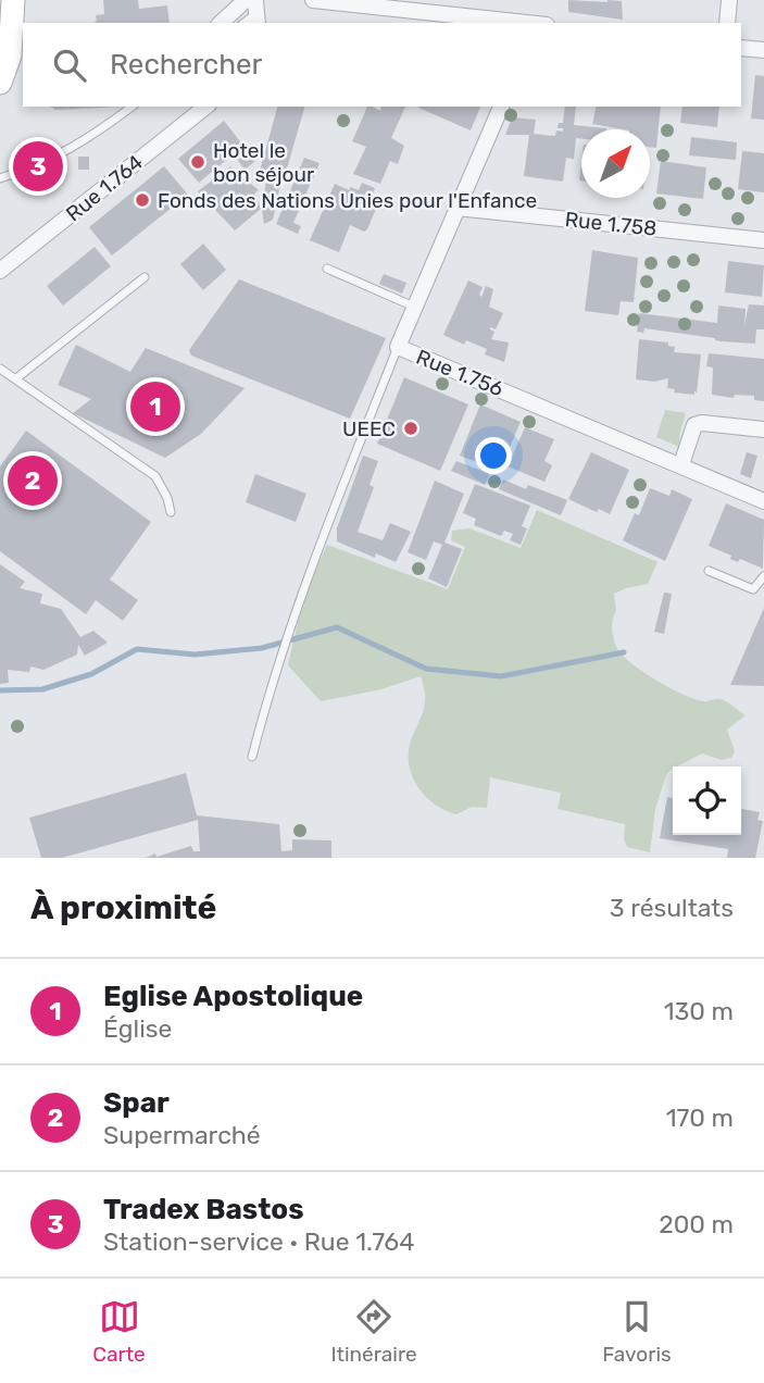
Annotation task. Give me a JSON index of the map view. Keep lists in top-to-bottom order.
{
  "streets": {
    "street": ["Rue 1.764", "Rue 1.758", "Rue 1.756"]
  },
  "crossings": [
    ["Rue 1.758", "Rue 1.756"]
  ],
  "places": ["Hotel le bon séjour", "Fonds des Nations Unies pour l'Enfance", "UEEC"],
  "north": "top right",
  "page": {
    "search": "Rechercher",
    "pins": ["3", "1", "2"],
    "heading": ["À proximité", "3 résultats"],
    "list": [
      {
        "mark": "1",
        "name": "Eglise Apostolique",
        "note": "Église",
        "value": "130 m"
      },
      {
        "mark": "2",
        "name": "Spar",
        "note": "Supermarché",
        "value": "170 m"
      },
      {
        "mark": "3",
        "name": "Tradex Bastos",
        "note": "Station-service · Rue 1.764",
        "value": "200 m"
      }
    ],
    "nav": ["Carte", "Itinéraire", "Favoris"]
  }
}
